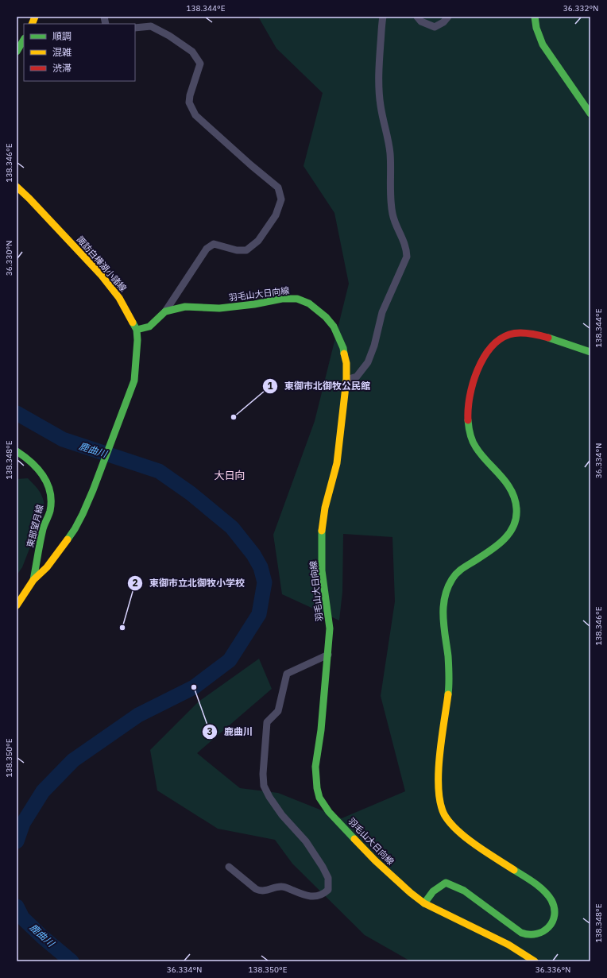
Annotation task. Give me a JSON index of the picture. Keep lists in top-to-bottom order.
{
  "streets": {
    "main road": ["諏訪白樺湖小諸線", "羽毛山大日向線", "東部望月線"]
  },
  "crossings": [
    ["諏訪白樺湖小諸線", "東部望月線"]
  ],
  "districts": ["大日向"],
  "water": ["鹿曲川"],
  "places": ["東御市北御牧公民館", "東御市立北御牧小学校", "鹿曲川"],
  "legend": ["順調", "混雑", "渋滞"],
  "coordinates": [
    "138.344°E",
    "36.332°N",
    "138.346°E",
    "36.330°N",
    "138.348°E",
    "36.334°N",
    "138.350°E",
    "36.336°N"
  ]
}
